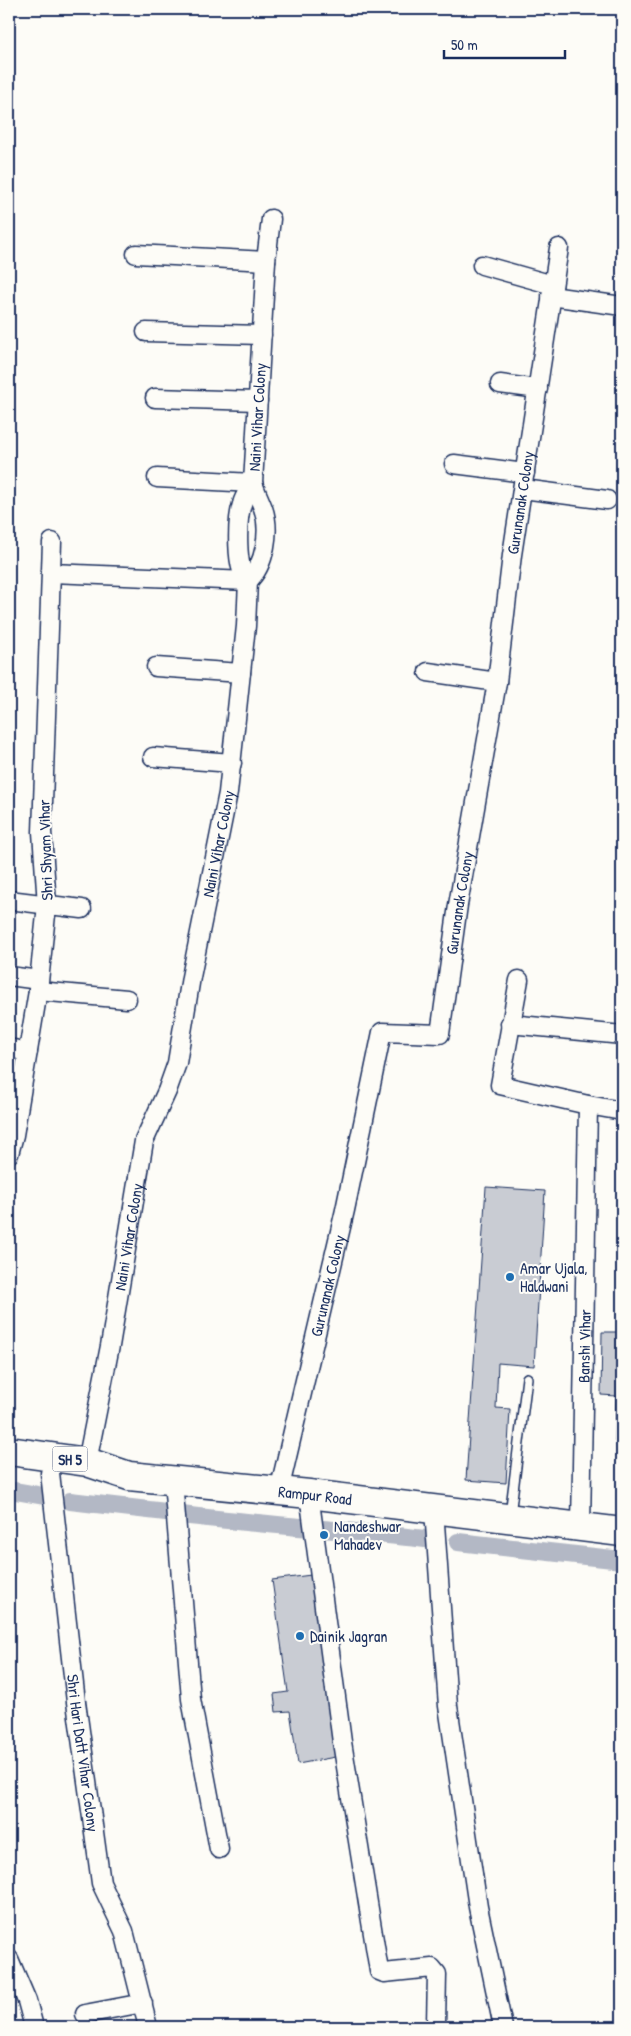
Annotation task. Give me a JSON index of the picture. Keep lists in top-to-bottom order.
{
  "streets": {
    "main road": ["SH 5", "Rampur Road"],
    "street": [
      "Naini Vihar Colony",
      "Gurunanak Colony",
      "Shri Shyam Vihar",
      "Banshi Vihar",
      "Shri Hari Datt Vihar Colony"
    ]
  },
  "crossings": [
    ["Naini Vihar Colony", "Rampur Road"],
    ["Gurunanak Colony", "Rampur Road"],
    ["Banshi Vihar", "Rampur Road"]
  ],
  "places": ["Amar Ujala, Haldwani", "Nandeshwar Mahadev", "Dainik Jagran"],
  "scale_bar": "50 m"
}
